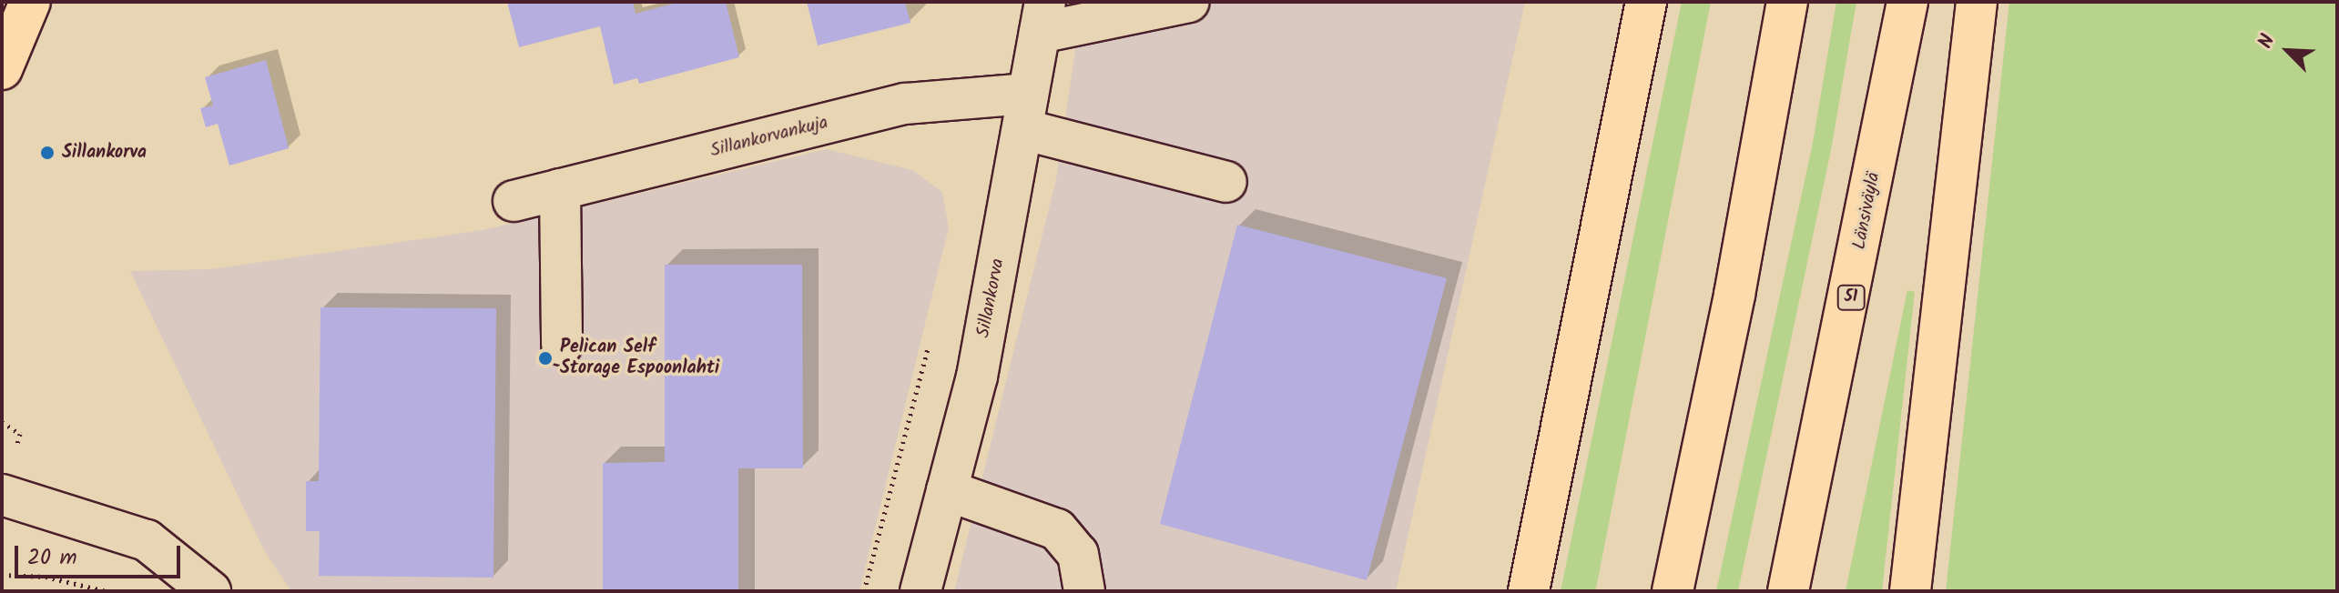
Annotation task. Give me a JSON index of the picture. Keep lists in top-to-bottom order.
{
  "streets": {
    "main road": ["Länsiväylä", "51"],
    "street": ["Sillankorvankuja", "Sillankorva"]
  },
  "crossings": [
    ["Sillankorvankuja", "Sillankorva"]
  ],
  "places": ["Sillankorva", "Pelican Self Storage Espoonlahti"],
  "scale_bar": "20 m",
  "north": "top left"
}
